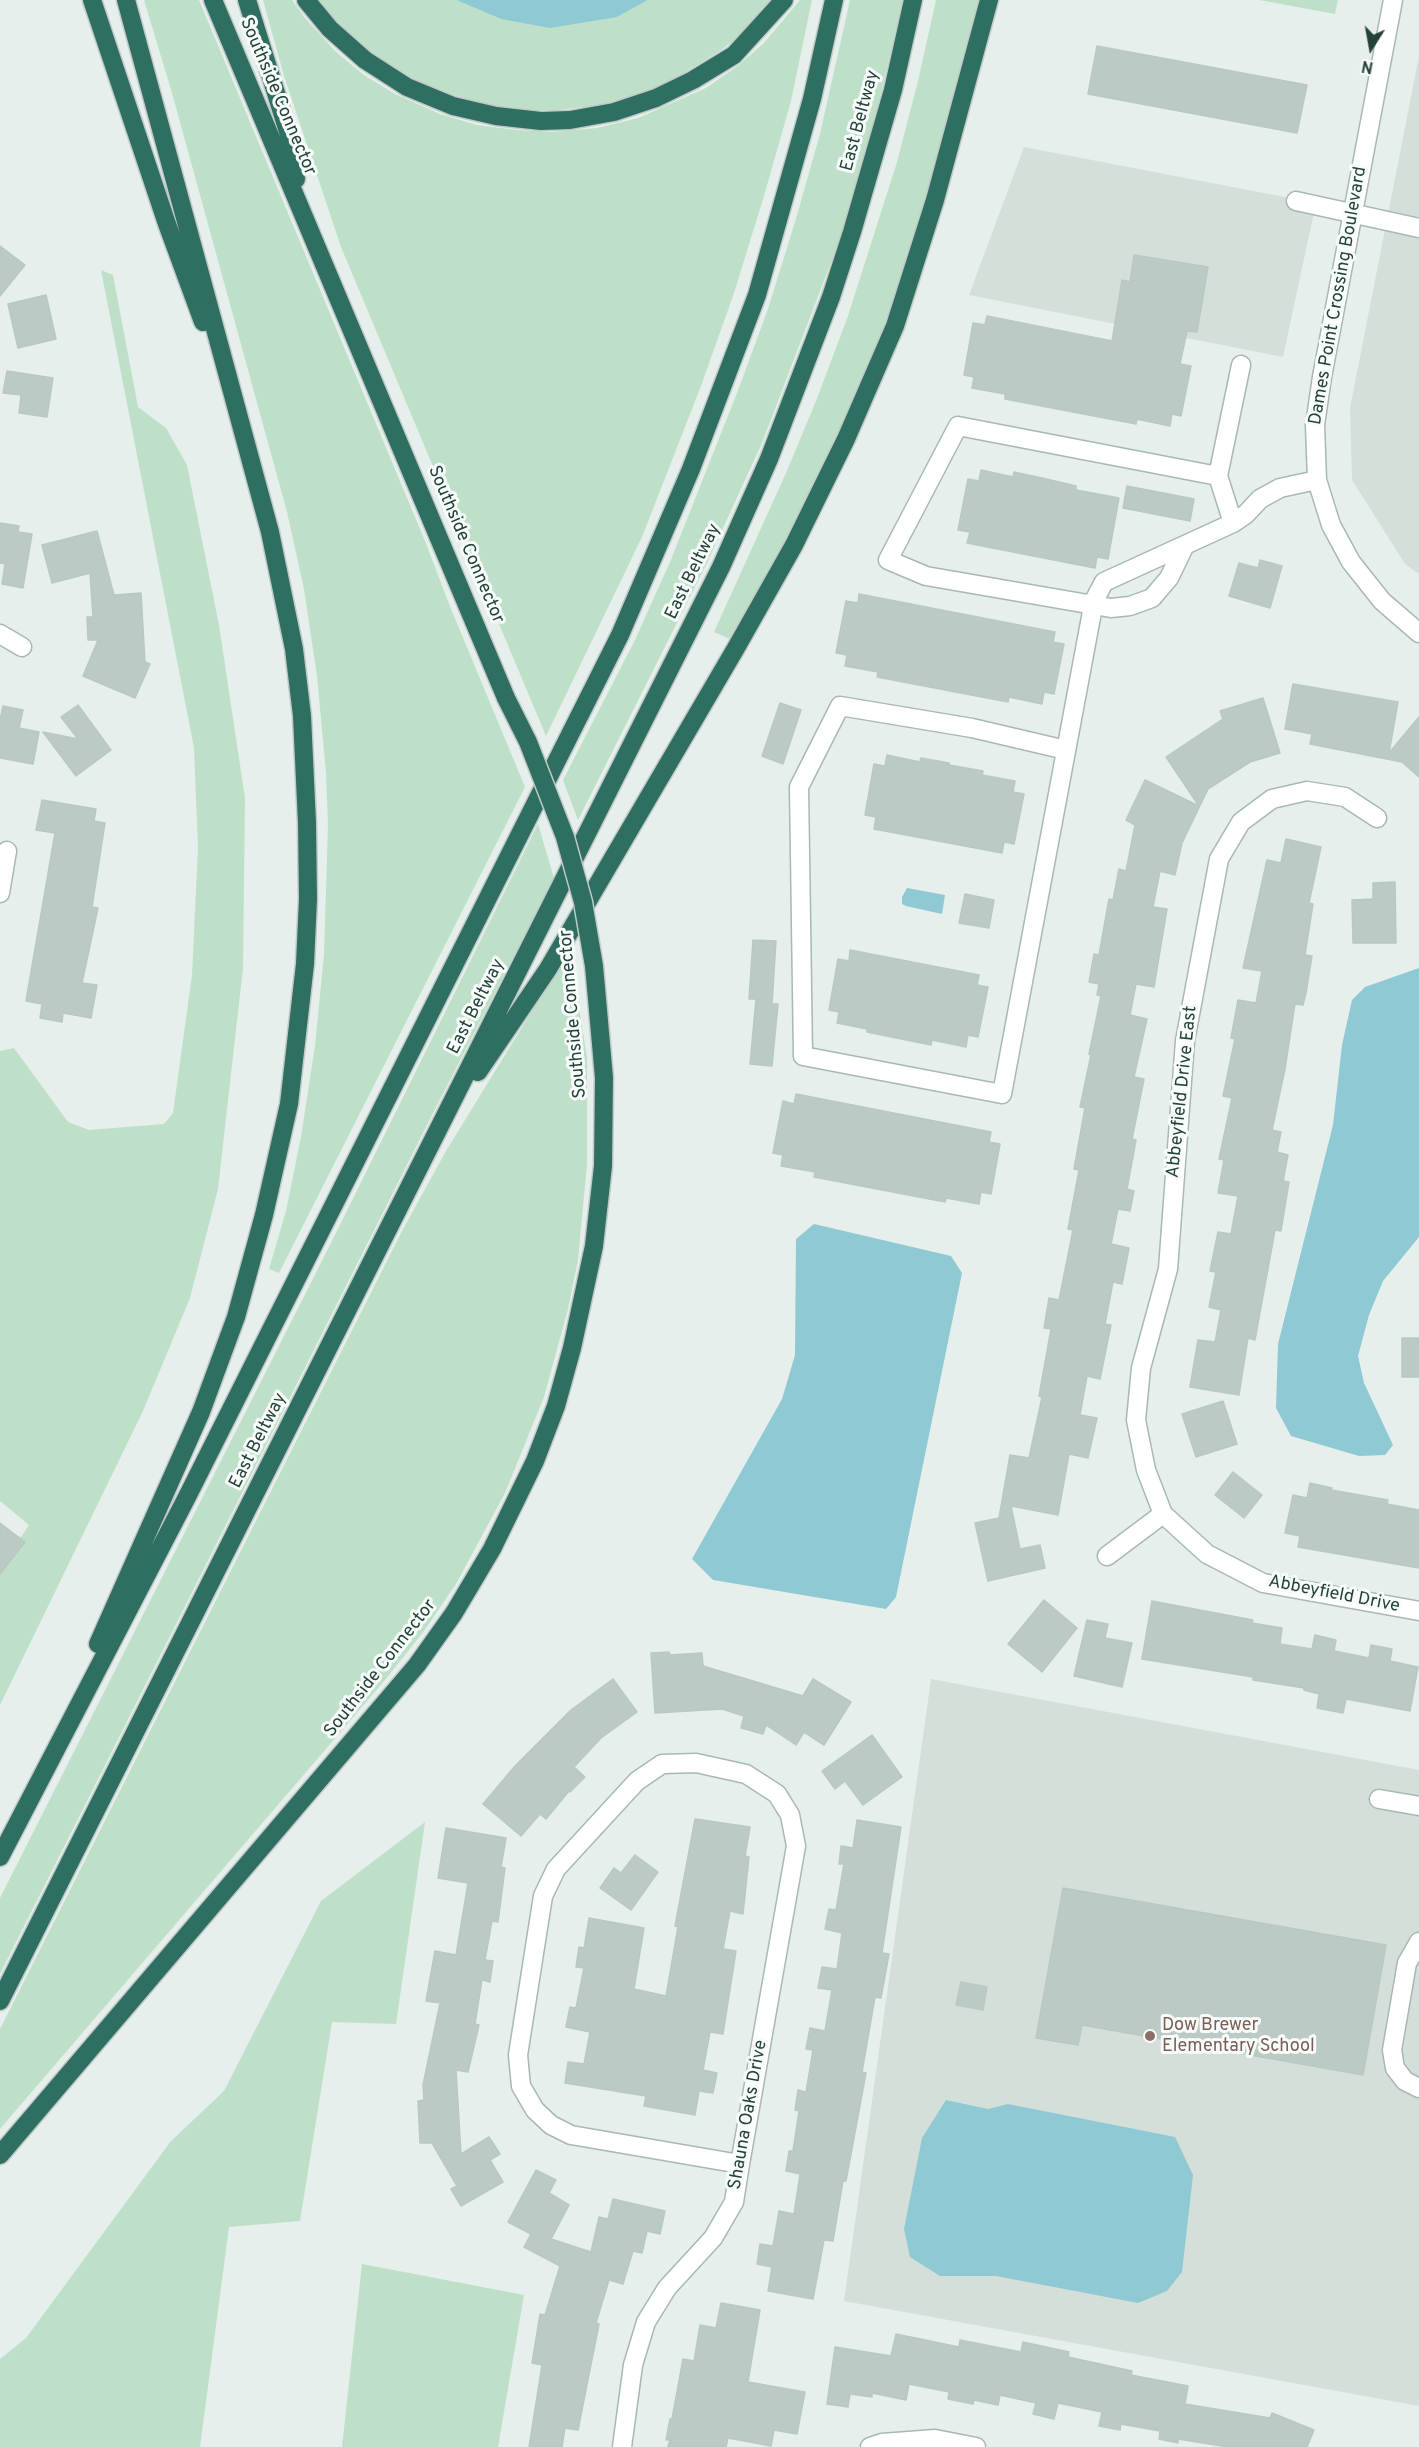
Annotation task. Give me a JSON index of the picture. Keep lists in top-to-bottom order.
{
  "streets": {
    "highway": ["Southside Connector", "East Beltway"],
    "street": [
      "Dames Point Crossing Boulevard",
      "Abbeyfield Drive East",
      "Abbeyfield Drive",
      "Shauna Oaks Drive"
    ]
  },
  "crossings": [
    ["Abbeyfield Drive East", "Abbeyfield Drive"]
  ],
  "places": ["Dow Brewer Elementary School"],
  "north": "bottom"
}
